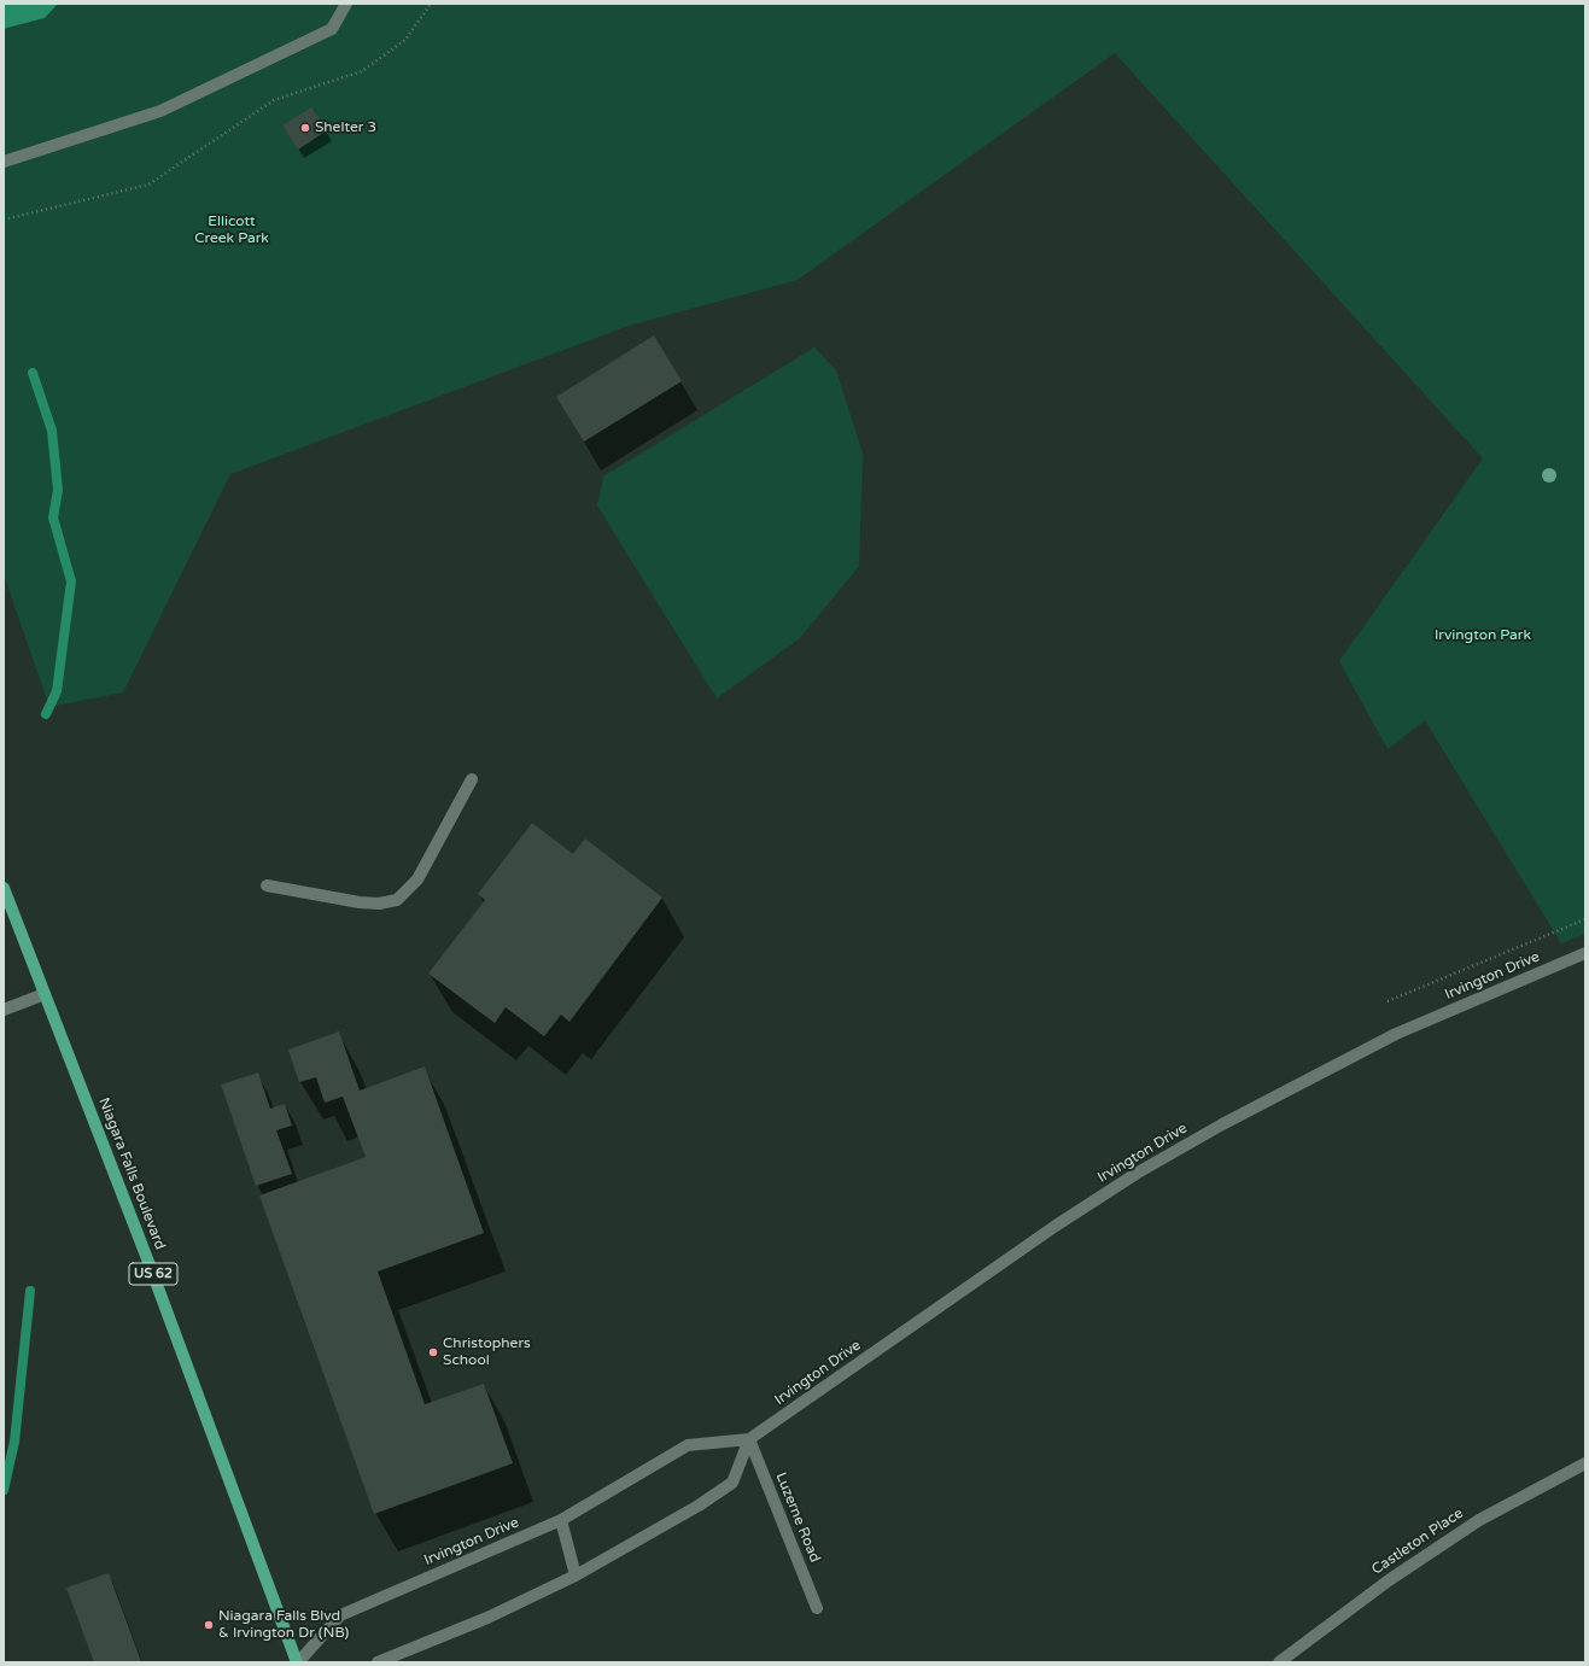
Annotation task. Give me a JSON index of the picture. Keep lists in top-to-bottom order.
{
  "streets": {
    "main road": ["Niagara Falls Boulevard", "US 62"],
    "street": ["Irvington Drive", "Luzerne Road", "Castleton Place"]
  },
  "crossings": [
    ["Irvington Drive", "Niagara Falls Boulevard"],
    ["Irvington Drive", "Luzerne Road"]
  ],
  "parks": ["Ellicott Creek Park", "Irvington Park"],
  "places": ["Shelter 3", "Christophers School", "Niagara Falls Blvd & Irvington Dr (NB)"]
}
